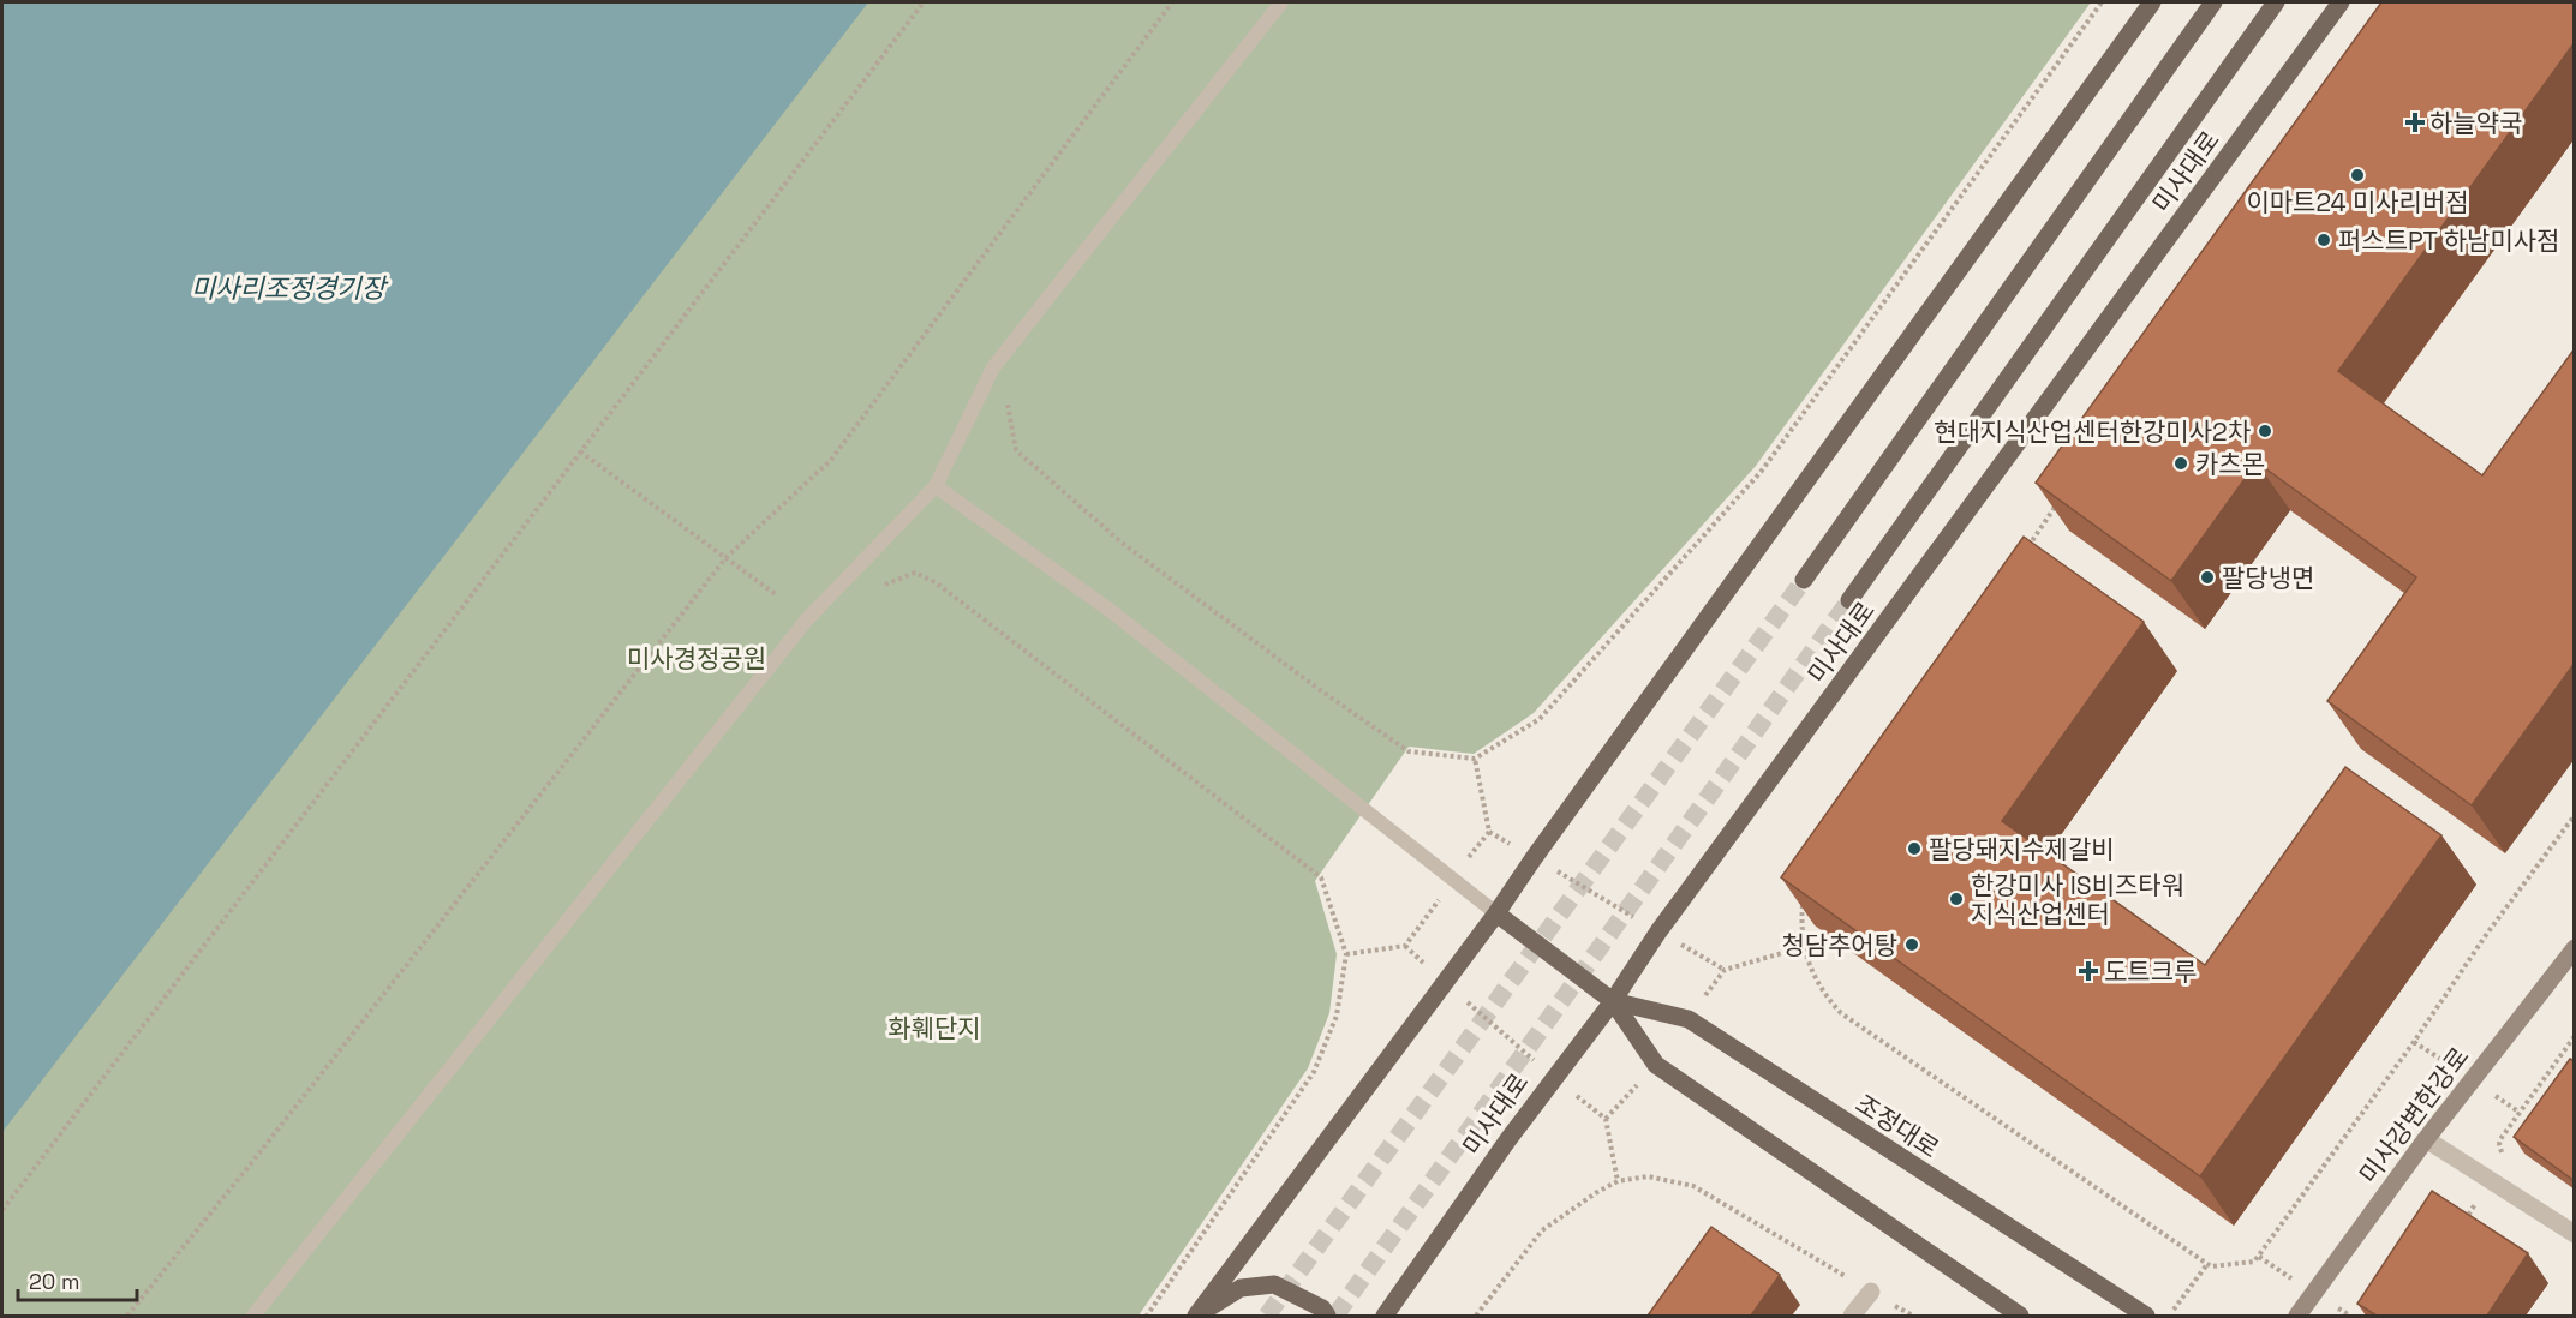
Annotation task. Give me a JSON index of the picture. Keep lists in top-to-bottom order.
{
  "streets": {
    "main road": ["미사대로", "조정대로"],
    "street": ["미사강변한강로"]
  },
  "crossings": [
    ["미사대로", "조정대로"]
  ],
  "water": ["미사리조정경기장"],
  "parks": ["미사경정공원", "화훼단지"],
  "places": {
    "health": ["하늘약국", "도트크루"],
    "other": [
      "이마트24 미사리버점",
      "퍼스트PT 하남미사점",
      "현대지식산업센터한강미사2차",
      "카츠몬",
      "팔당냉면",
      "팔당돼지수제갈비",
      "한강미사 IS비즈타워 지식산업센터",
      "청담추어탕"
    ]
  },
  "scale_bar": "20 m"
}
